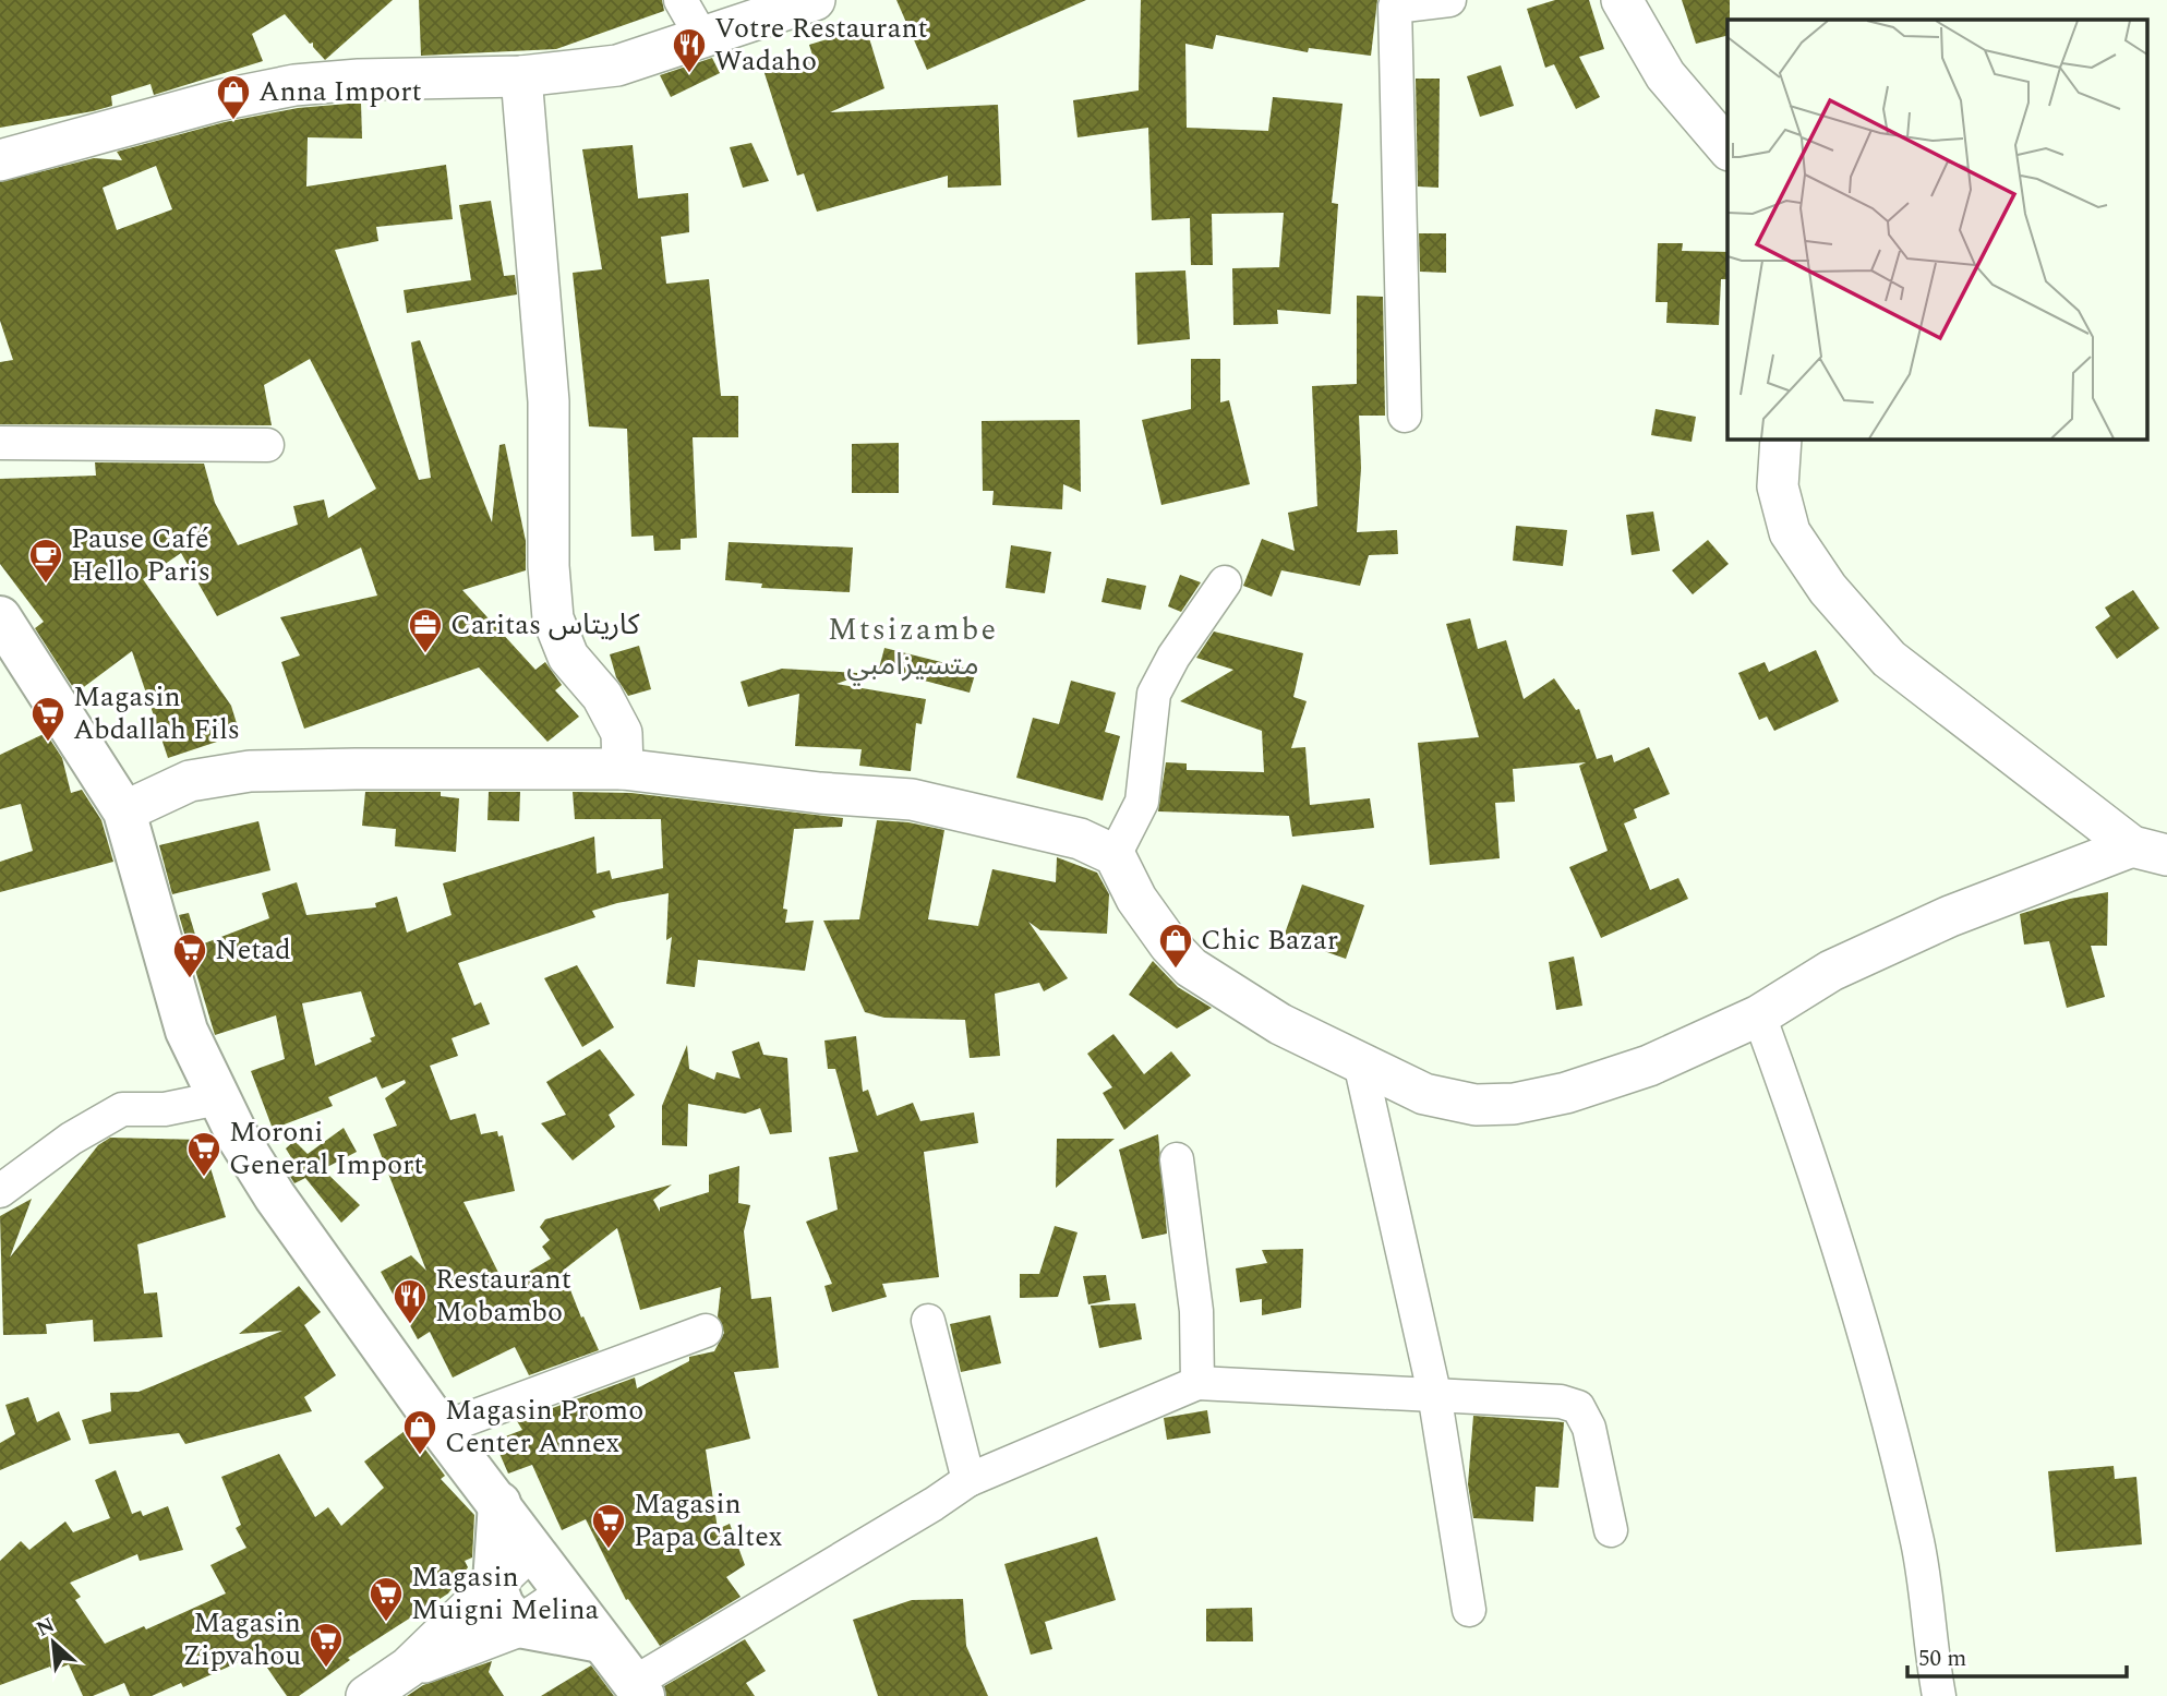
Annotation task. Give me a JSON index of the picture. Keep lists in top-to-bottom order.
{
  "districts": ["Mtsizambe متسيزامبي"],
  "places": {
    "restaurant": ["Votre Restaurant Wadaho", "Restaurant Mobambo"],
    "shop": ["Anna Import", "Chic Bazar", "Magasin Promo Center Annex"],
    "cafe": ["Pause Café Hello Paris"],
    "office": ["Caritas كاريتاس"],
    "supermarket": [
      "Magasin Abdallah Fils",
      "Netad",
      "Moroni General Import",
      "Magasin Papa Caltex",
      "Magasin Muigni Melina",
      "Magasin Zipvahou"
    ]
  },
  "scale_bar": "50 m",
  "north": "top left"
}
